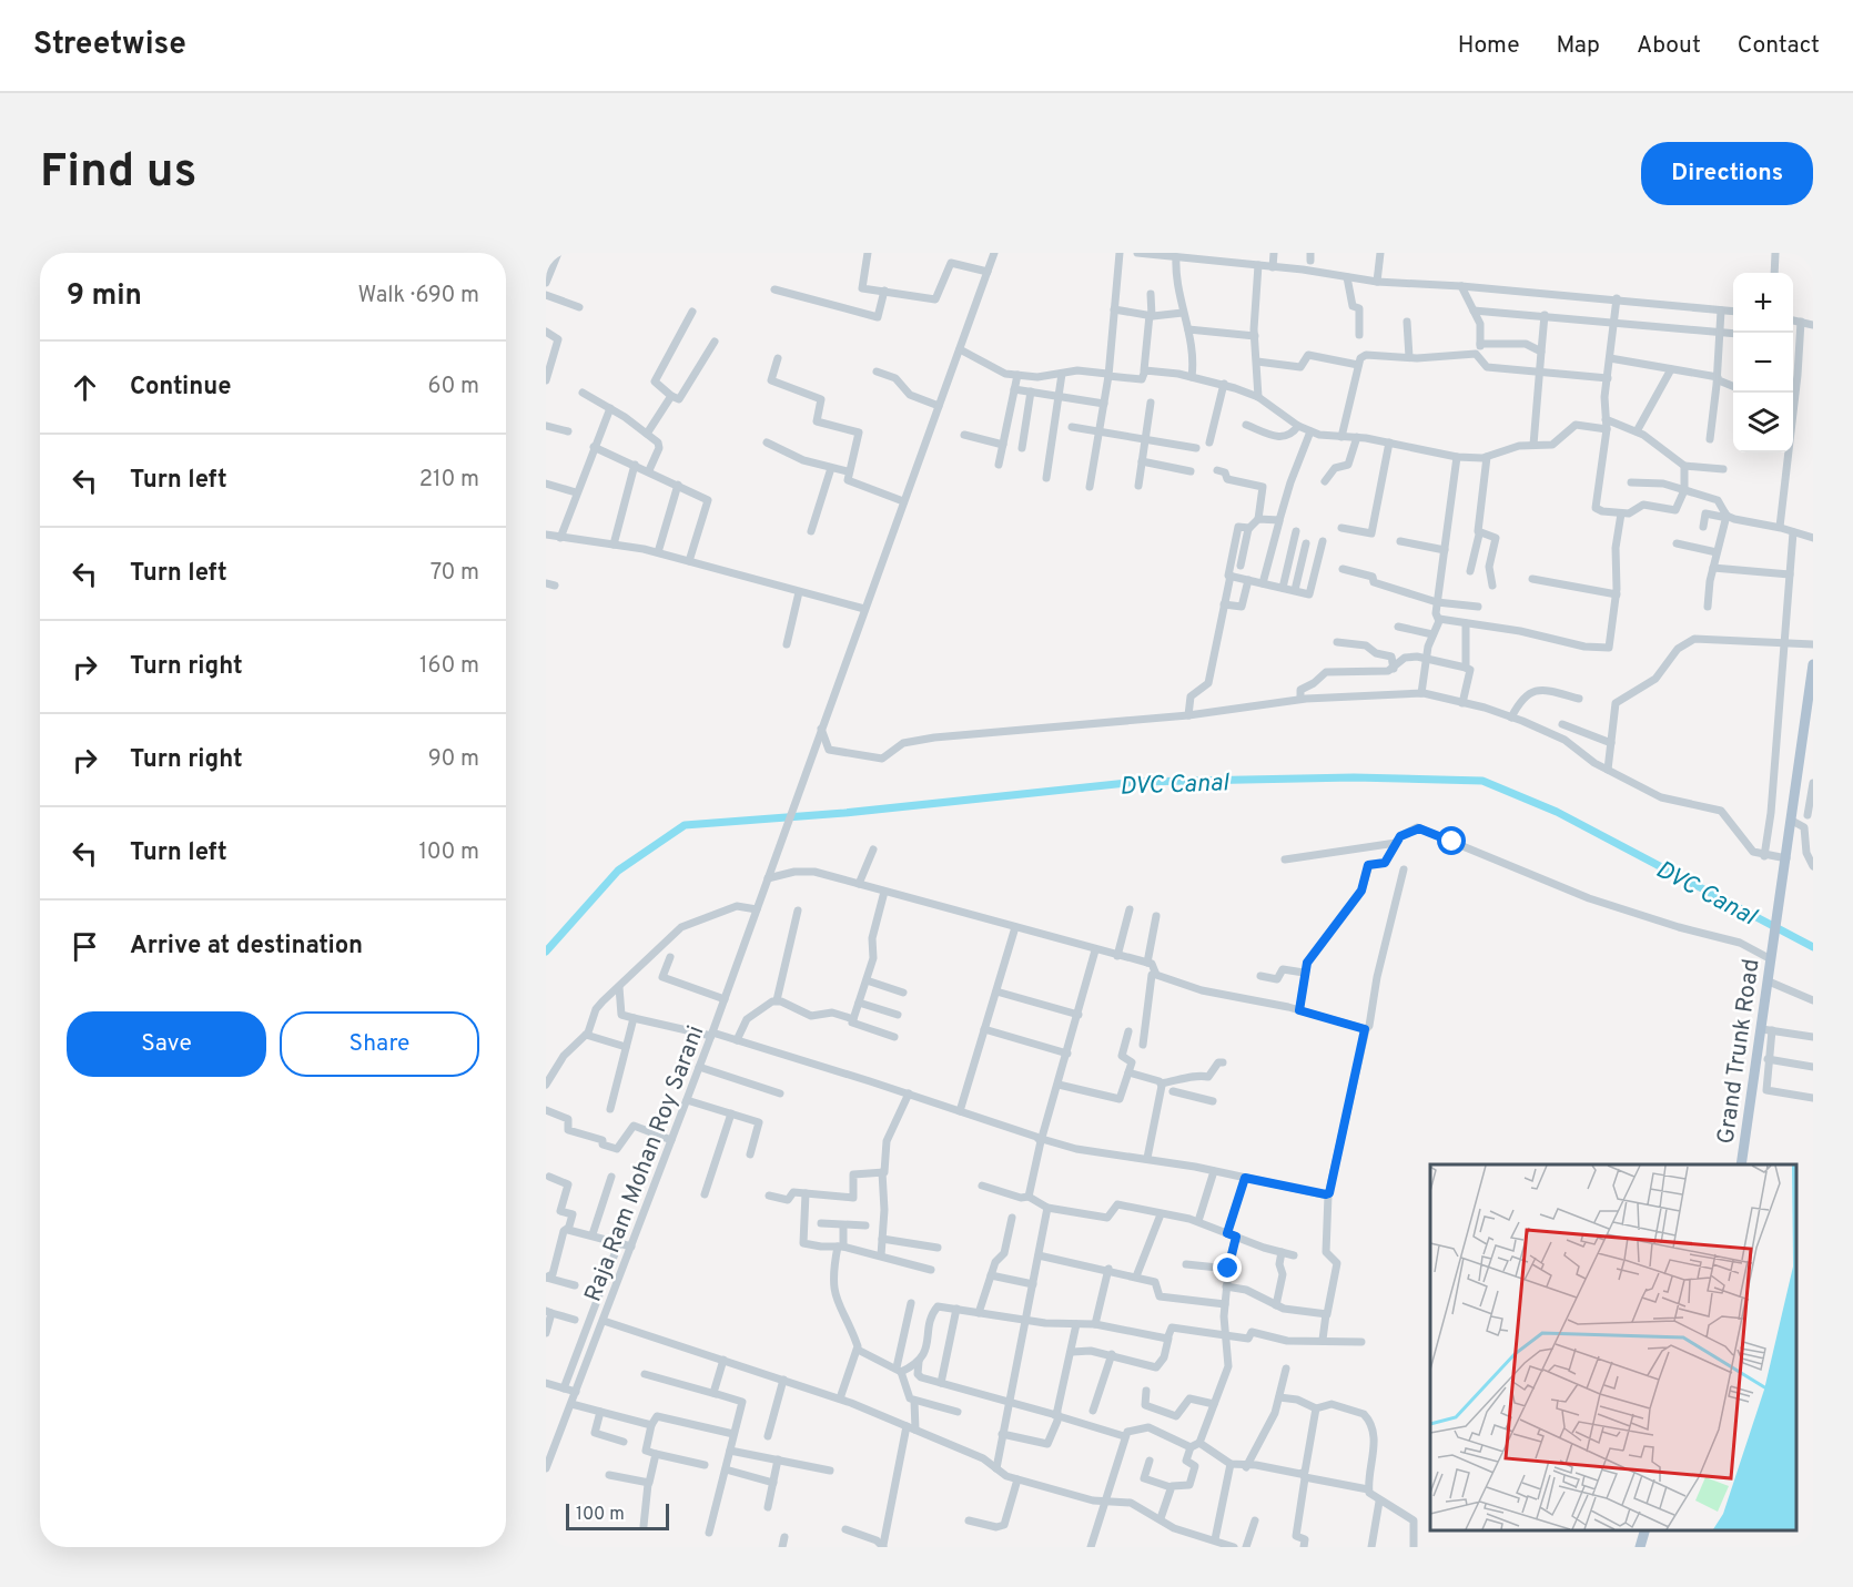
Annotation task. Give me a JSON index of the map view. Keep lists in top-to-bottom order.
{
  "streets": {
    "main road": ["Grand Trunk Road"],
    "street": ["Raja Ram Mohan Roy Sarani"]
  },
  "water": ["DVC Canal"],
  "scale_bar": "100 m",
  "page": {
    "header": "Streetwise",
    "nav": [
      "Home",
      "Map",
      "About",
      "Contact"
    ],
    "buttons": [
      "Directions",
      ["Save", "Share"]
    ],
    "title": "Find us",
    "heading": ["9 min", "Walk · 690 m"],
    "map_buttons": ["+", "−"],
    "list": [
      ["Continue", "60 m"],
      ["Turn left", "210 m"],
      ["Turn left", "70 m"],
      ["Turn right", "160 m"],
      ["Turn right", "90 m"],
      ["Turn left", "100 m"],
      "Arrive at destination"
    ],
    "scale": "100 m"
  }
}
